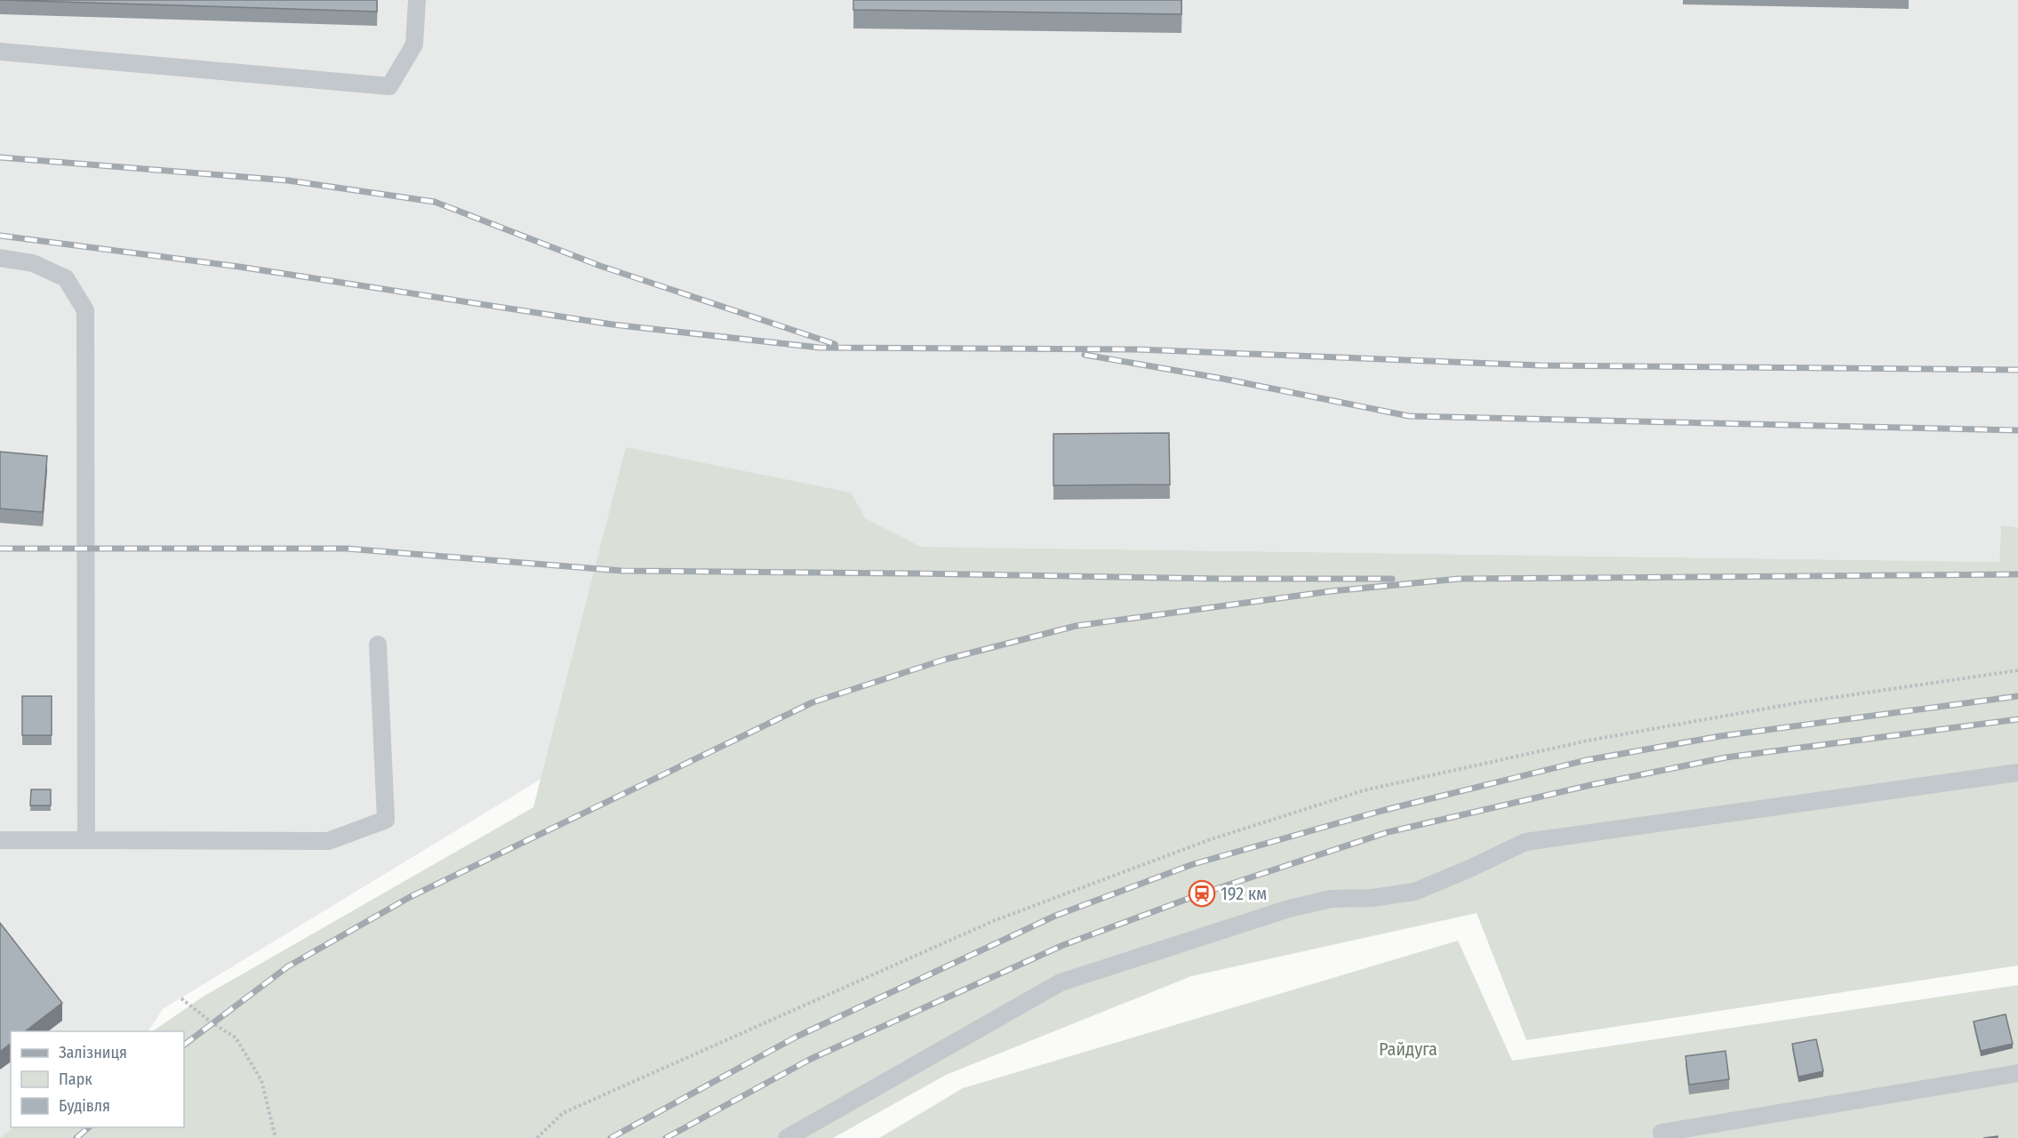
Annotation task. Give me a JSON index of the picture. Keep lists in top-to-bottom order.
{
  "parks": ["Райдуга"],
  "places": {
    "station": ["192 км"]
  },
  "legend": ["Залізниця", "Парк", "Будівля"]
}
